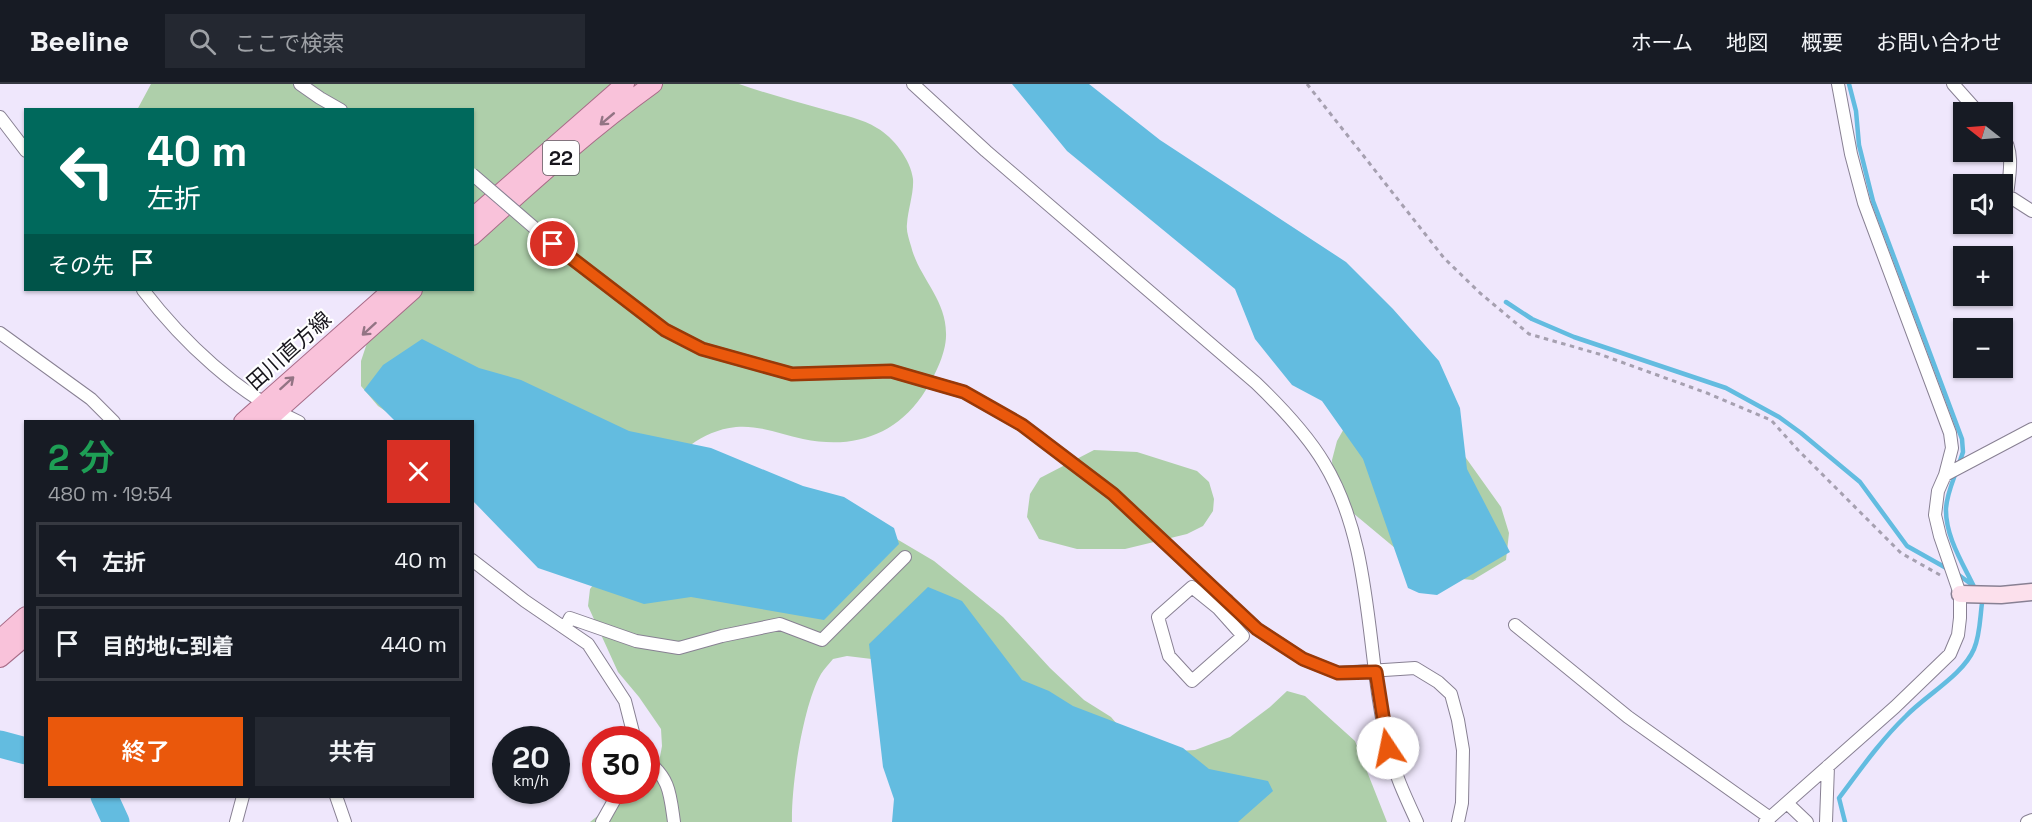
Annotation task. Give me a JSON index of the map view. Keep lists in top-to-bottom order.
{
  "streets": {
    "main road": ["22", "田川直方線"]
  },
  "north": "left",
  "page": {
    "header": "Beeline",
    "search": "ここで検索",
    "nav": [
      "ホーム",
      "地図",
      "概要",
      "お問い合わせ"
    ],
    "map_buttons": ["+", "−"],
    "turn": ["40 m", "左折"],
    "then": "その先",
    "heading": ["2 分", "480 m · 19:54"],
    "list": [
      {
        "name": "左折",
        "value": "40 m"
      },
      {
        "name": "目的地に到着",
        "value": "440 m"
      }
    ],
    "buttons": ["終了", "共有"],
    "speed": "20 km/h",
    "limit": "30"
  }
}
